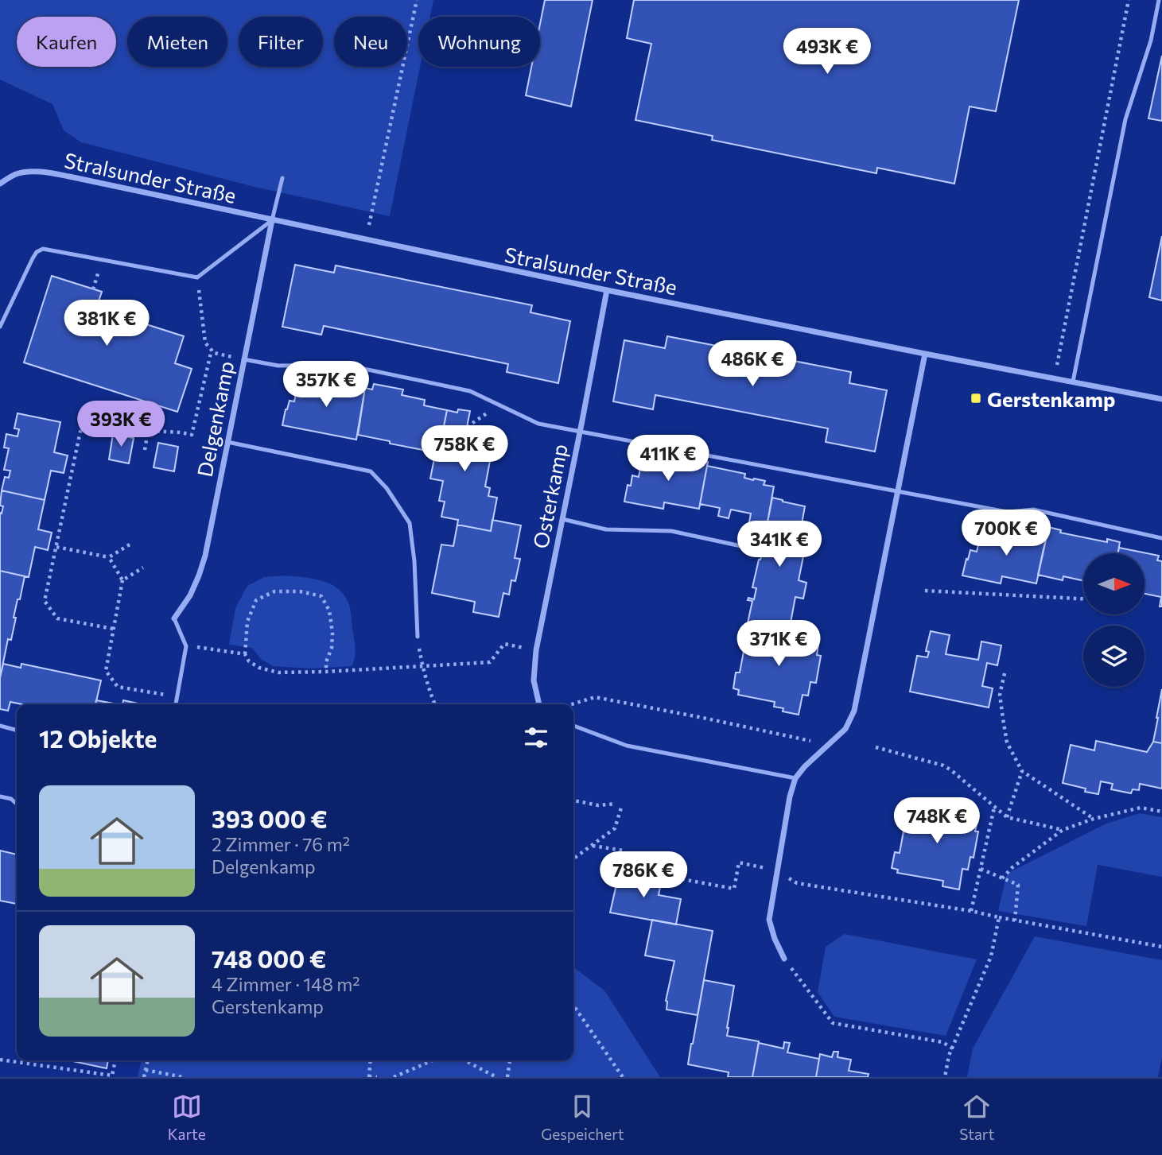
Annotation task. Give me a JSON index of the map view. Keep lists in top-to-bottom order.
{
  "streets": {
    "street": ["Stralsunder Straße", "Delgenkamp", "Osterkamp"]
  },
  "crossings": [
    ["Stralsunder Straße", "Delgenkamp"],
    ["Stralsunder Straße", "Osterkamp"]
  ],
  "places": {
    "transit": ["Gerstenkamp"]
  },
  "north": "right",
  "page": {
    "chip": [
      "Kaufen",
      "Mieten",
      "Filter",
      "Neu",
      "Wohnung"
    ],
    "price": [
      "493K €",
      "381K €",
      "486K €",
      "357K €",
      "393K €",
      "758K €",
      "411K €",
      "700K €",
      "341K €",
      "371K €",
      "748K €",
      "786K €"
    ],
    "heading": "12 Objekte",
    "list": [
      {
        "name": "393 000 €",
        "note": "2 Zimmer · 76 m² · Delgenkamp"
      },
      {
        "name": "748 000 €",
        "note": "4 Zimmer · 148 m² · Gerstenkamp"
      }
    ],
    "tabs": ["Karte", "Gespeichert", "Start"]
  }
}
